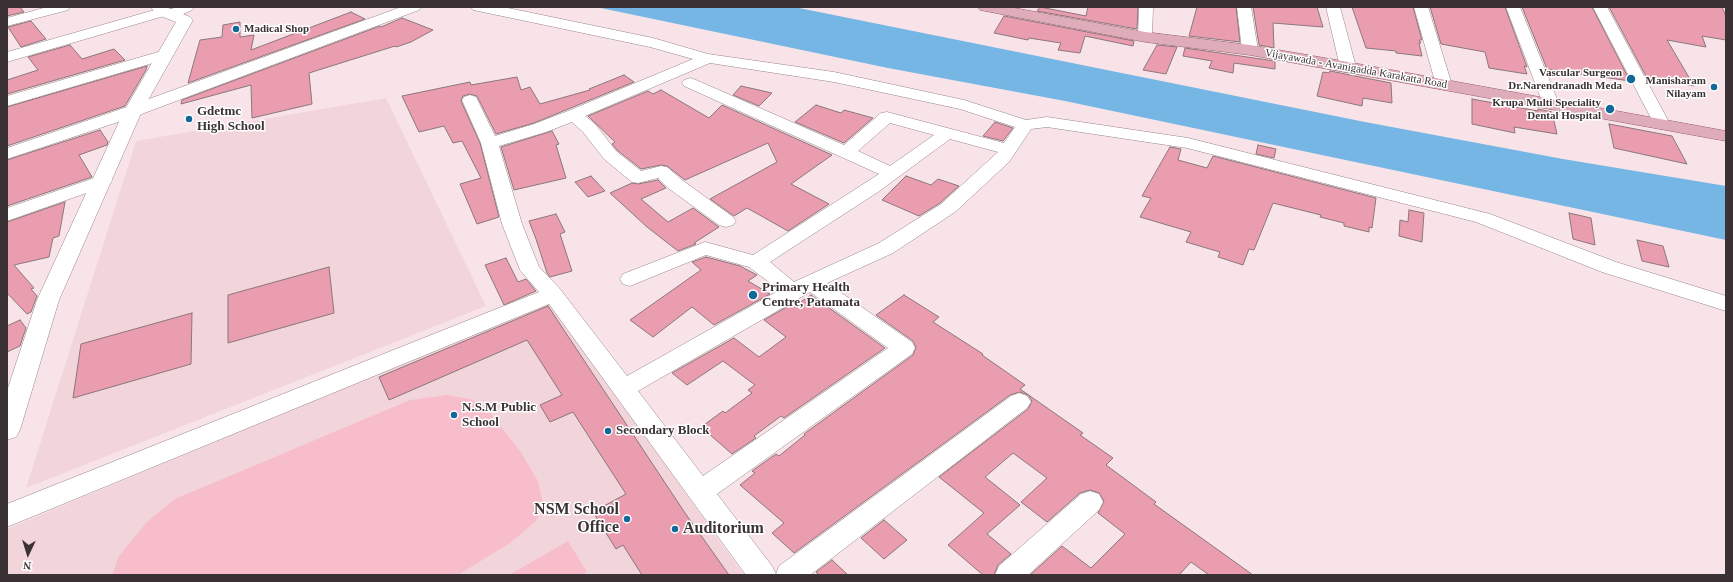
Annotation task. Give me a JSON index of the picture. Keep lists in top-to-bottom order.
{
  "streets": {
    "main road": ["Vijayawada - Avanigadda Karakatta Road"]
  },
  "places": [
    "Madical Shop",
    "Vascular Surgeon Dr.Narendranadh Meda",
    "Manisharam Nilayam",
    "Krupa Multi Speciality Dental Hospital",
    "Gdetmc High School",
    "Primary Health Centre, Patamata",
    "N.S.M Public School",
    "Secondary Block",
    "NSM School Office",
    "Auditorium"
  ],
  "north": "bottom"
}
